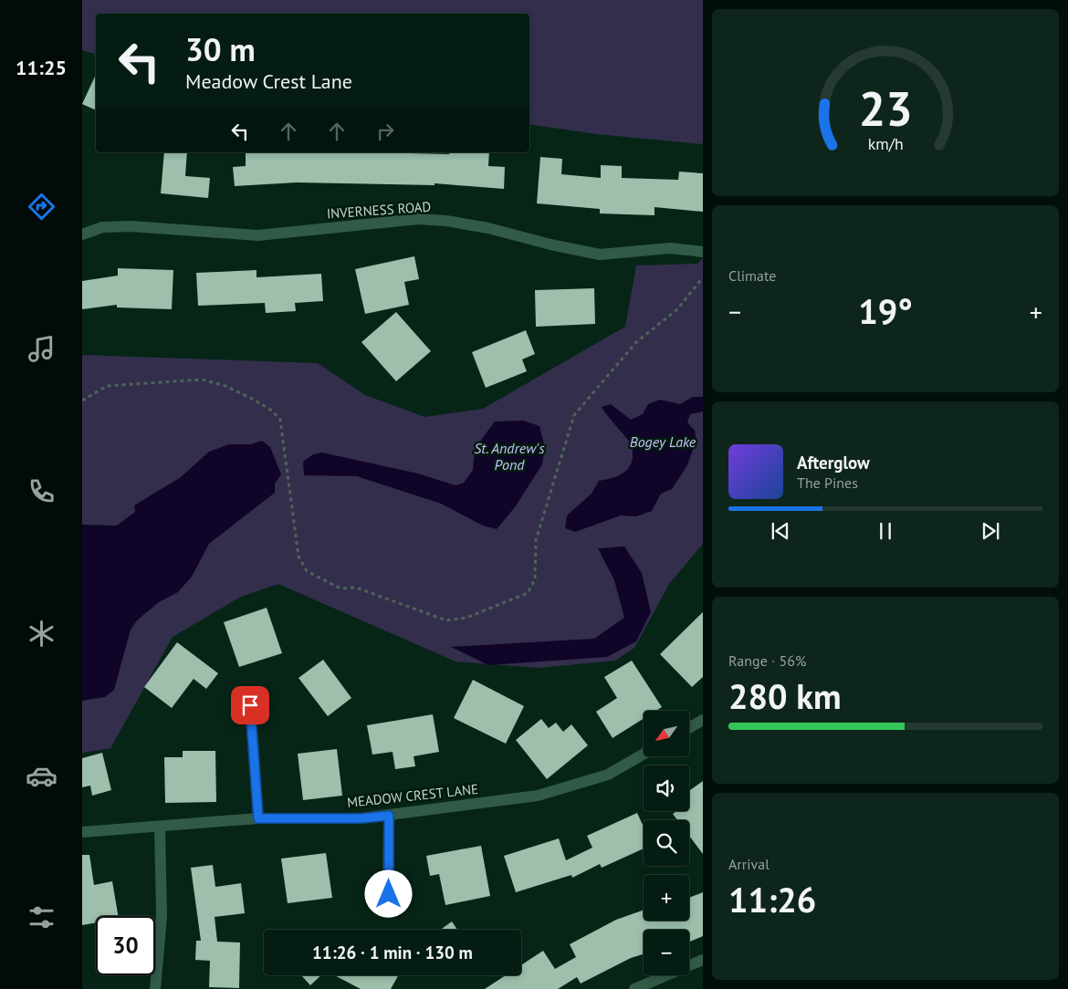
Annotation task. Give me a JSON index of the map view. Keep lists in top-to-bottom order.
{
  "streets": {
    "street": ["INVERNESS ROAD", "MEADOW CREST LANE"]
  },
  "water": ["Bogey Lake", "St. Andrew's Pond"],
  "north": "bottom left",
  "page": {
    "tabs": "11:25",
    "turn": ["30 m", "Meadow Crest Lane"],
    "tile": [
      "Climate",
      ["Range · 56%", "280 km"],
      ["Arrival", "11:26"]
    ],
    "heat": ["−", "19°", "+"],
    "song": ["Afterglow", "The Pines"],
    "map_buttons": ["+", "−"],
    "limit": "30",
    "trip": "11:26 · 1 min · 130 m",
    "gauge": ["23", "km/h"]
  }
}
